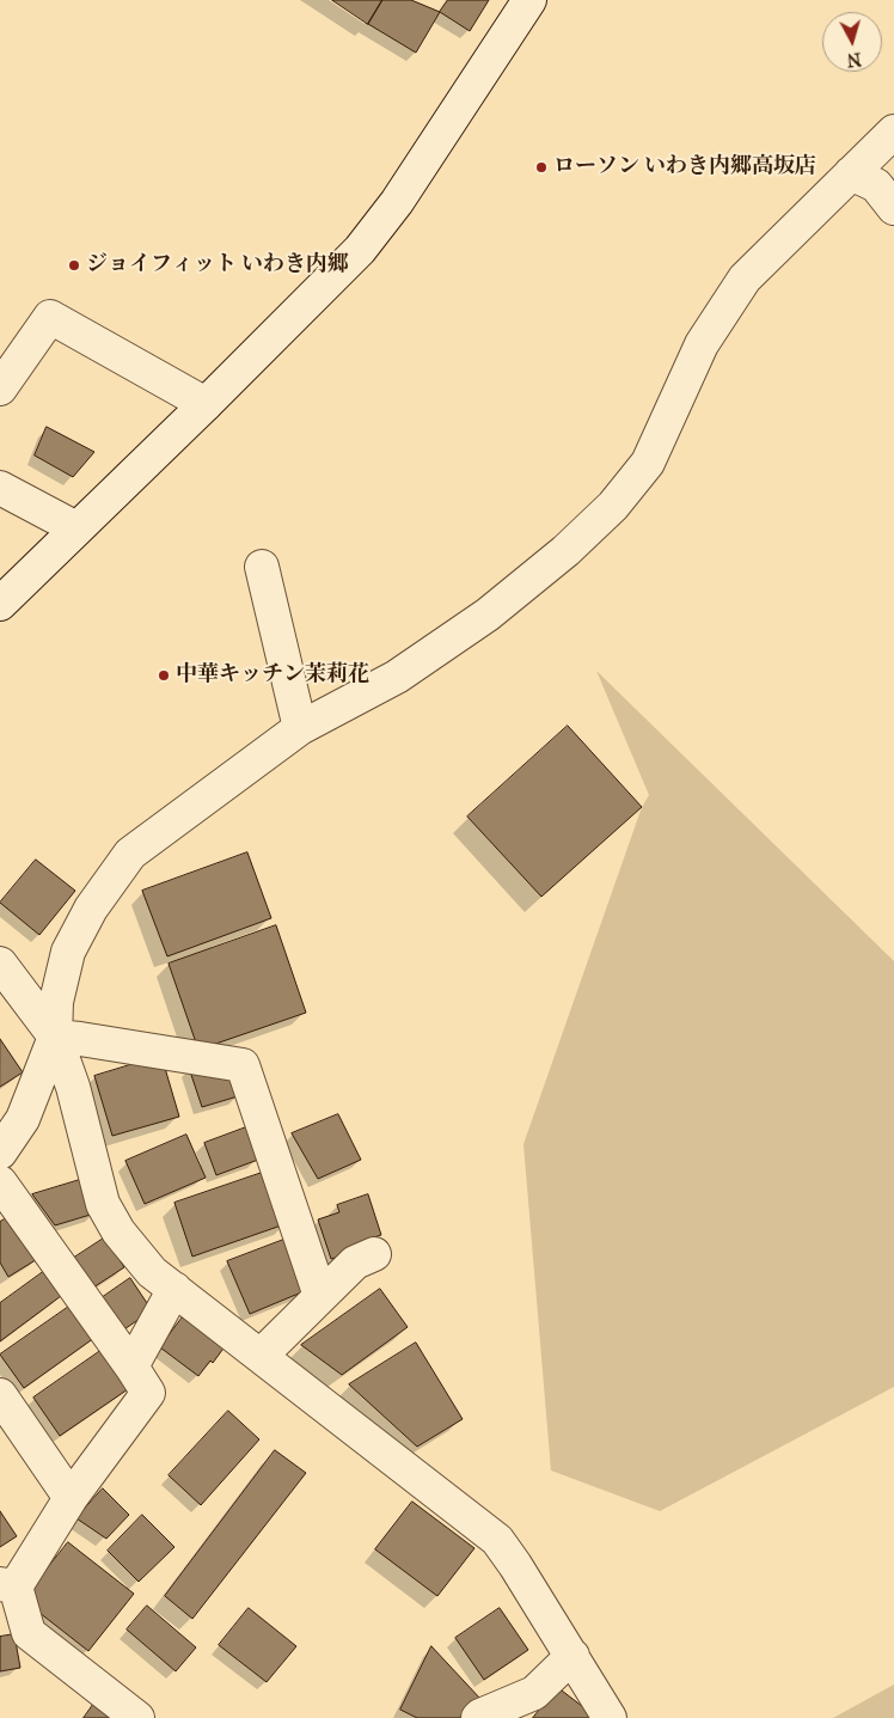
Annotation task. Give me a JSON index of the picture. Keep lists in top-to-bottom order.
{
  "places": ["ローソン いわき内郷高坂店", "ジョイフィット いわき内郷", "中華キッチン茉莉花"],
  "north": "bottom"
}
